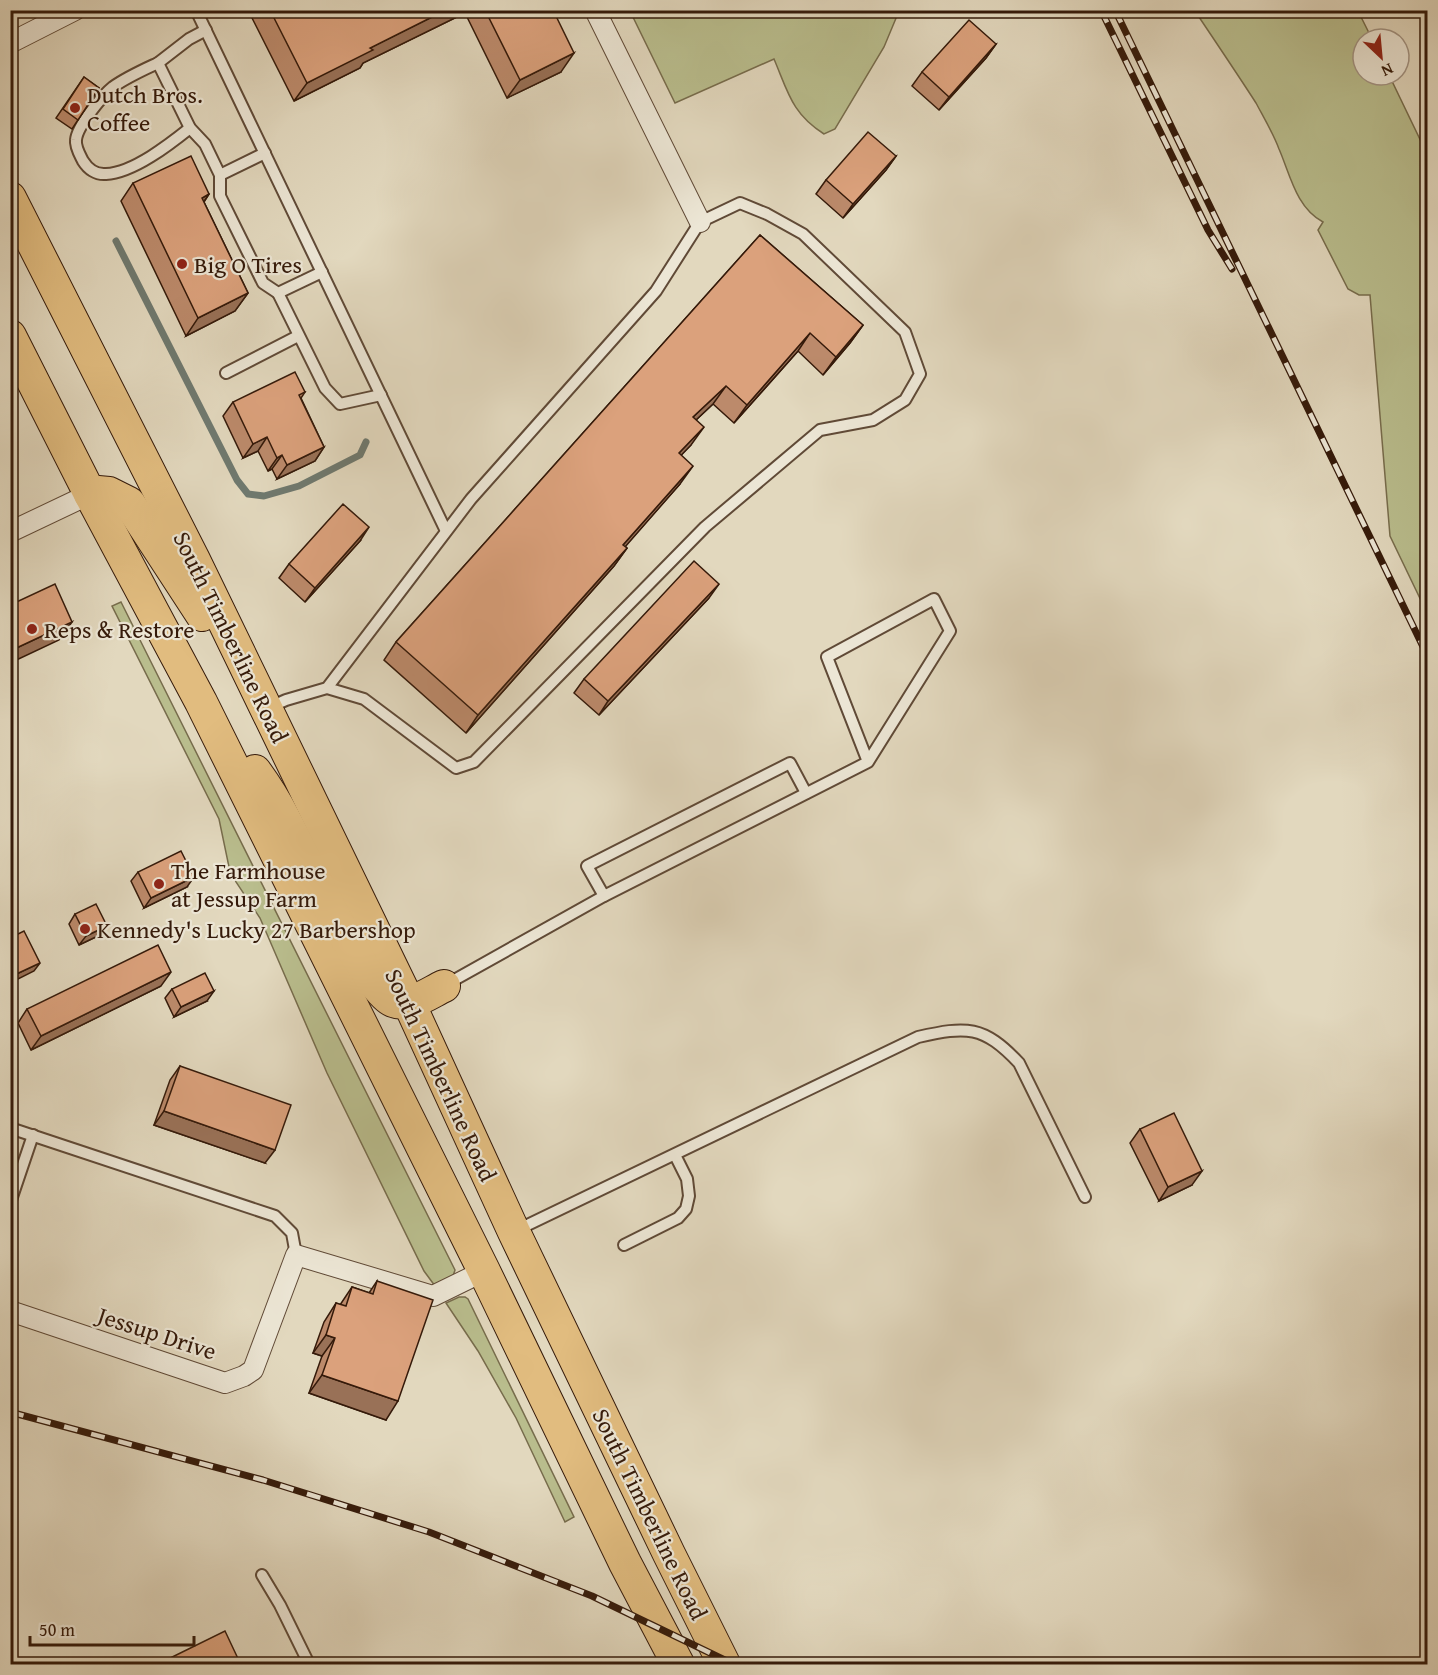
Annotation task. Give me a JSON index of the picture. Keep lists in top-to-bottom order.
{
  "streets": {
    "main road": ["South Timberline Road"],
    "street": ["Jessup Drive"]
  },
  "places": [
    "Dutch Bros. Coffee",
    "Big O Tires",
    "Reps & Restore",
    "The Farmhouse at Jessup Farm",
    "Kennedy's Lucky 27 Barbershop"
  ],
  "scale_bar": "50 m",
  "north": "bottom right"
}
